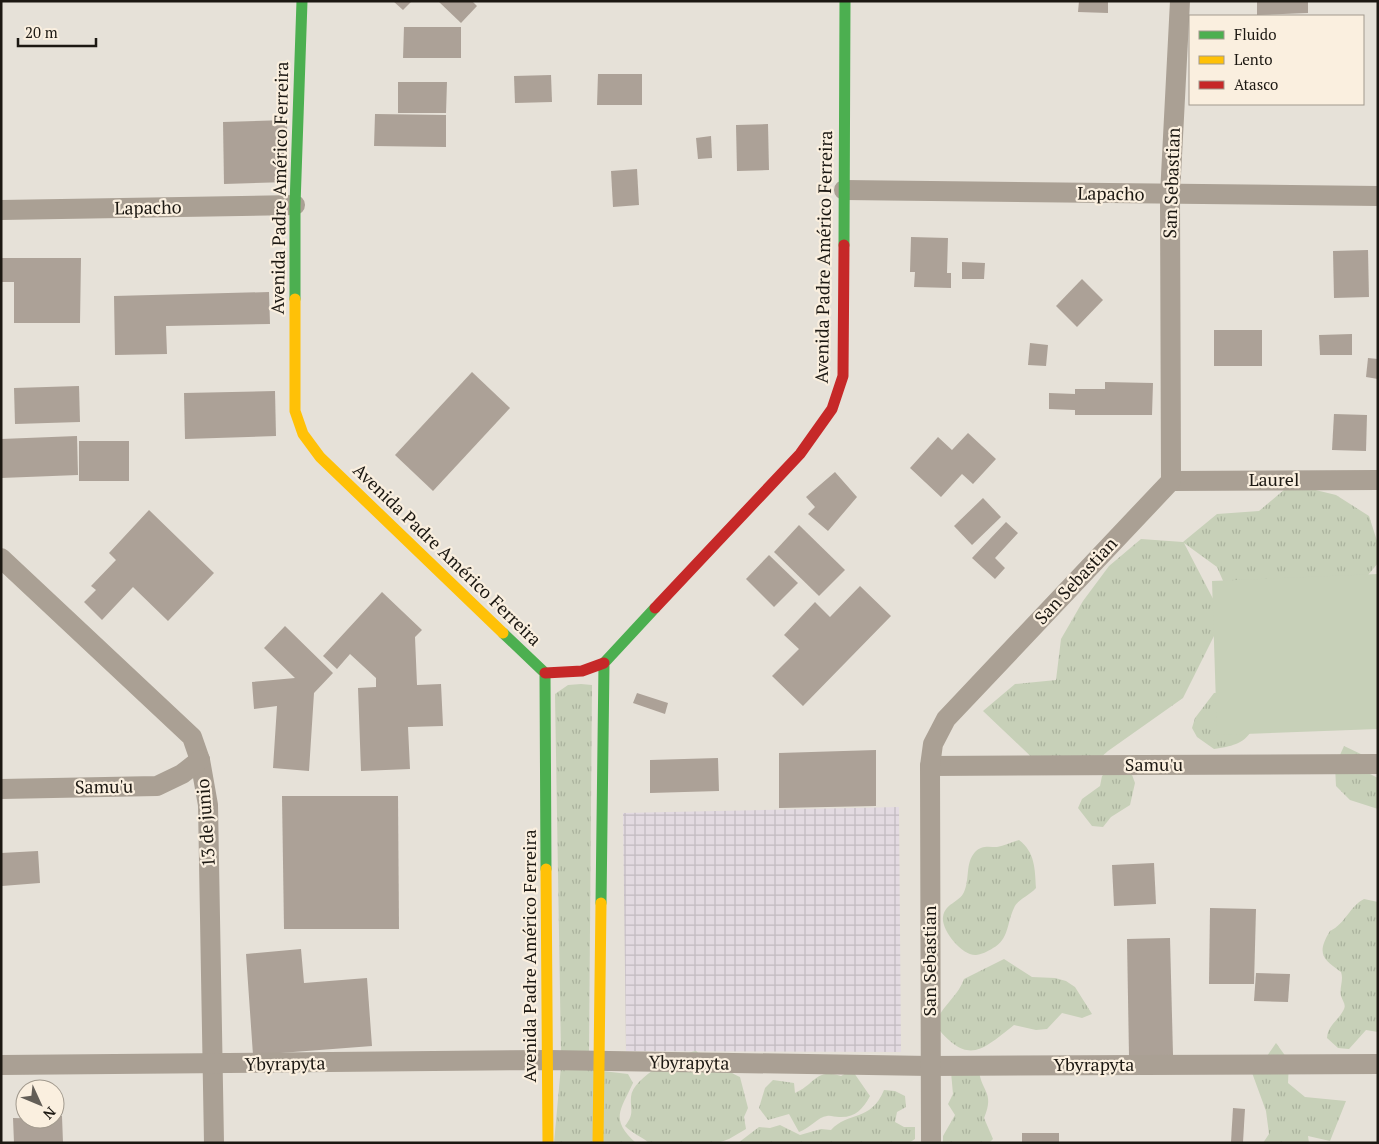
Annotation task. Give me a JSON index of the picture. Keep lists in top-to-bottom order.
{
  "streets": {
    "street": [
      "San Sebastian",
      "Avenida Padre Américo Ferreira",
      "Lapacho",
      "Laurel",
      "Samu'u",
      "13 de junio",
      "Ybyrapyta"
    ]
  },
  "crossings": [
    ["San Sebastian", "Lapacho"],
    ["San Sebastian", "Laurel"],
    ["San Sebastian", "Samu'u"],
    ["San Sebastian", "Ybyrapyta"],
    ["Avenida Padre Américo Ferreira", "Lapacho"],
    ["Avenida Padre Américo Ferreira", "Ybyrapyta"],
    ["Samu'u", "13 de junio"],
    ["13 de junio", "Ybyrapyta"]
  ],
  "legend": ["Fluido", "Lento", "Atasco"],
  "scale_bar": "20 m",
  "north": "bottom right"
}
